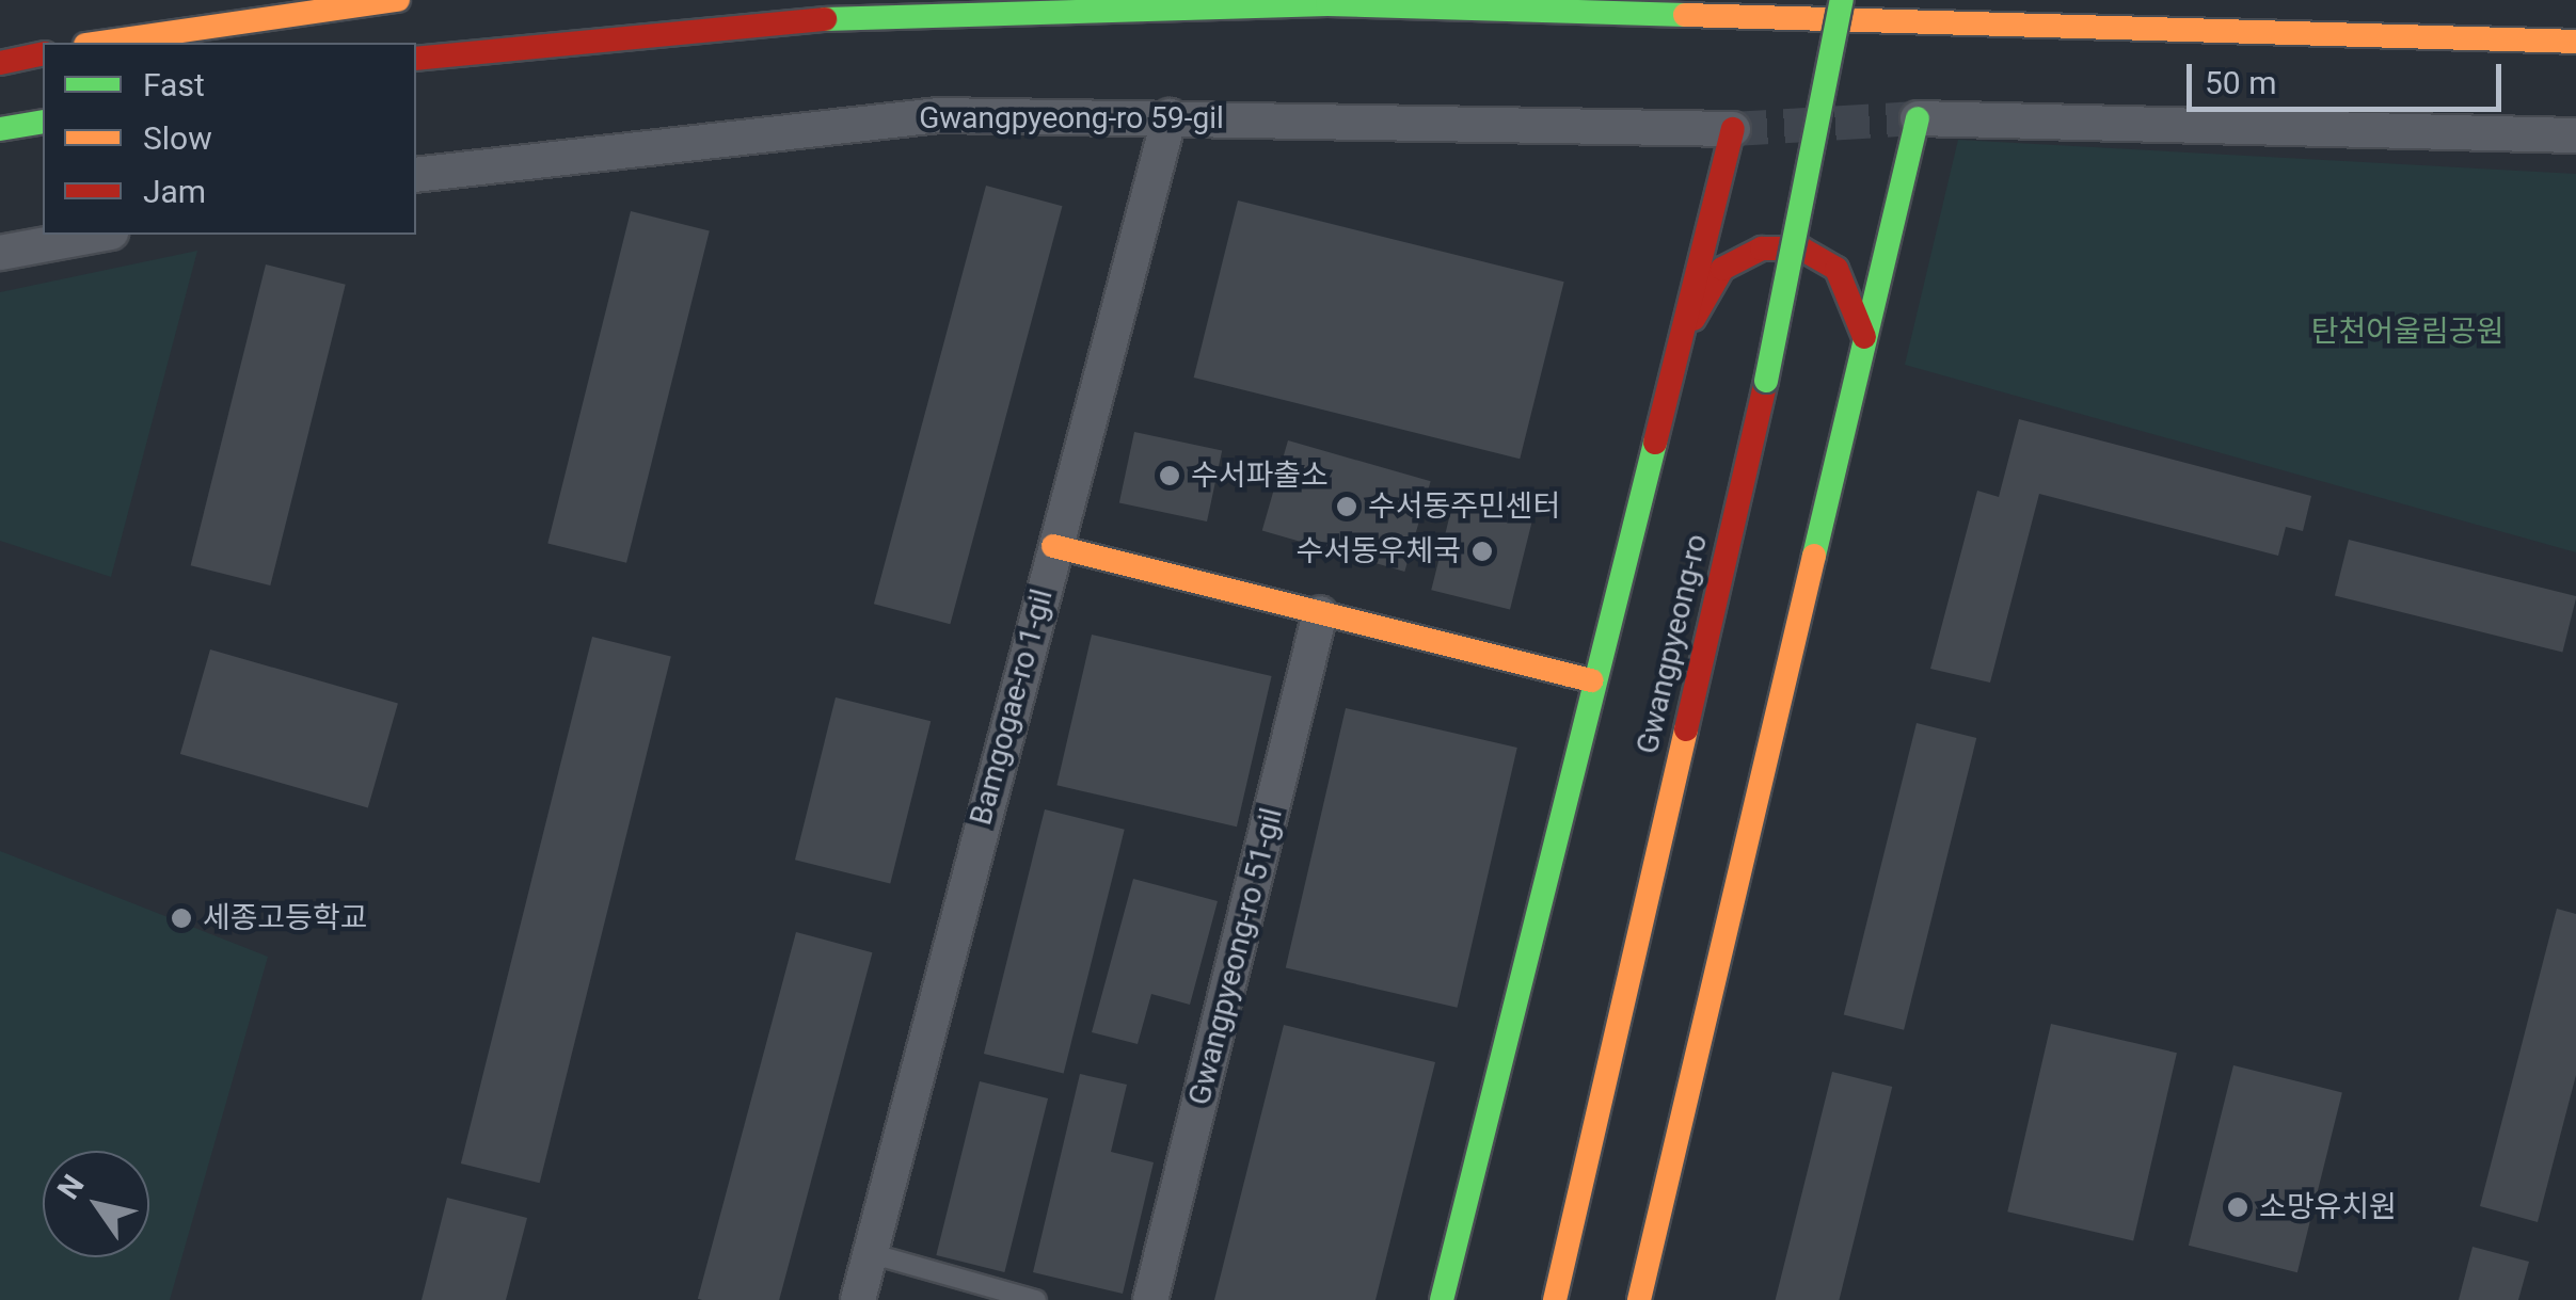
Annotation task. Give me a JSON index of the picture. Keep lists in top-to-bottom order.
{
  "streets": {
    "main road": ["Gwangpyeong-ro"],
    "street": ["Gwangpyeong-ro 59-gil", "Bamgogae-ro 1-gil", "Gwangpyeong-ro 51-gil"]
  },
  "crossings": [
    ["Gwangpyeong-ro 59-gil", "Bamgogae-ro 1-gil"]
  ],
  "parks": ["탄천어울림공원"],
  "places": [
    "수서파출소",
    "수서동주민센터",
    "수서동우체국",
    "세종고등학교",
    "소망유치원"
  ],
  "legend": ["Fast", "Slow", "Jam"],
  "scale_bar": "50 m",
  "north": "top left"
}
